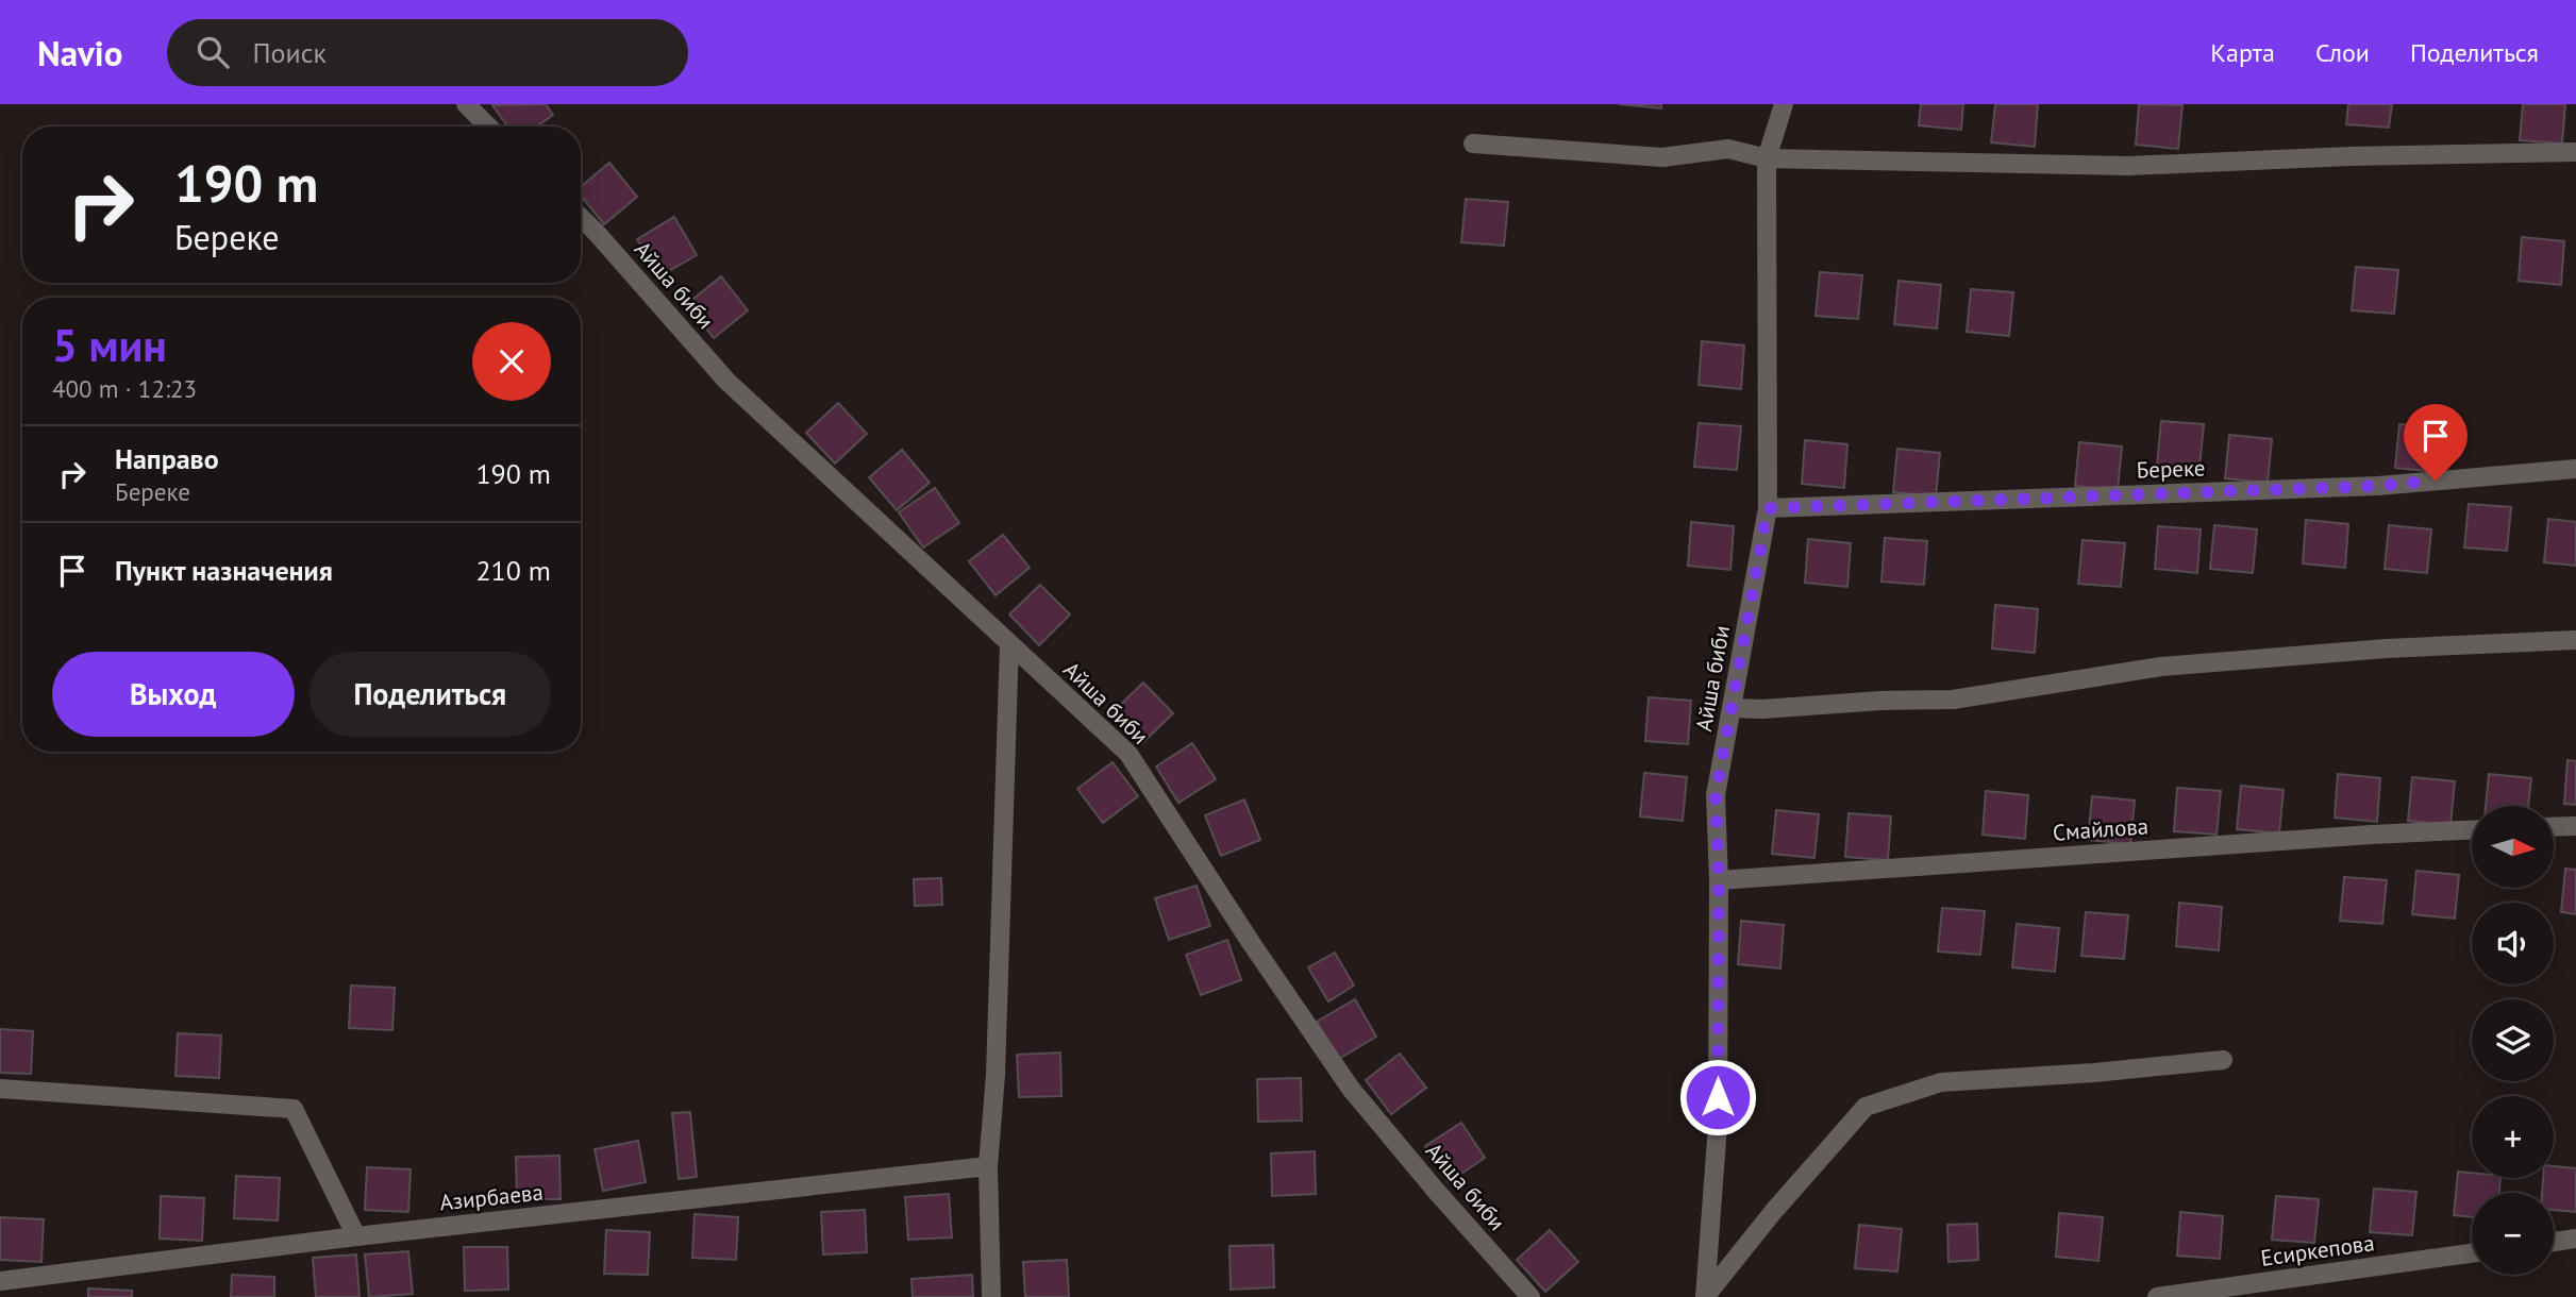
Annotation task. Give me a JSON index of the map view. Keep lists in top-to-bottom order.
{
  "streets": {
    "street": [
      "Айша биби",
      "Береке",
      "Смайлова",
      "Азирбаева",
      "Есиркепова"
    ]
  },
  "crossings": [
    ["Айша биби", "Береке"],
    ["Айша биби", "Смайлова"]
  ],
  "north": "right",
  "page": {
    "header": "Navio",
    "search": "Поиск",
    "nav": ["Карта", "Слои", "Поделиться"],
    "turn": ["190 m", "Береке"],
    "heading": ["5 мин", "400 m · 12:23"],
    "list": [
      {
        "name": "Направо",
        "note": "Береке",
        "value": "190 m"
      },
      {
        "name": "Пункт назначения",
        "value": "210 m"
      }
    ],
    "buttons": ["Выход", "Поделиться"],
    "map_buttons": ["+", "−"]
  }
}
